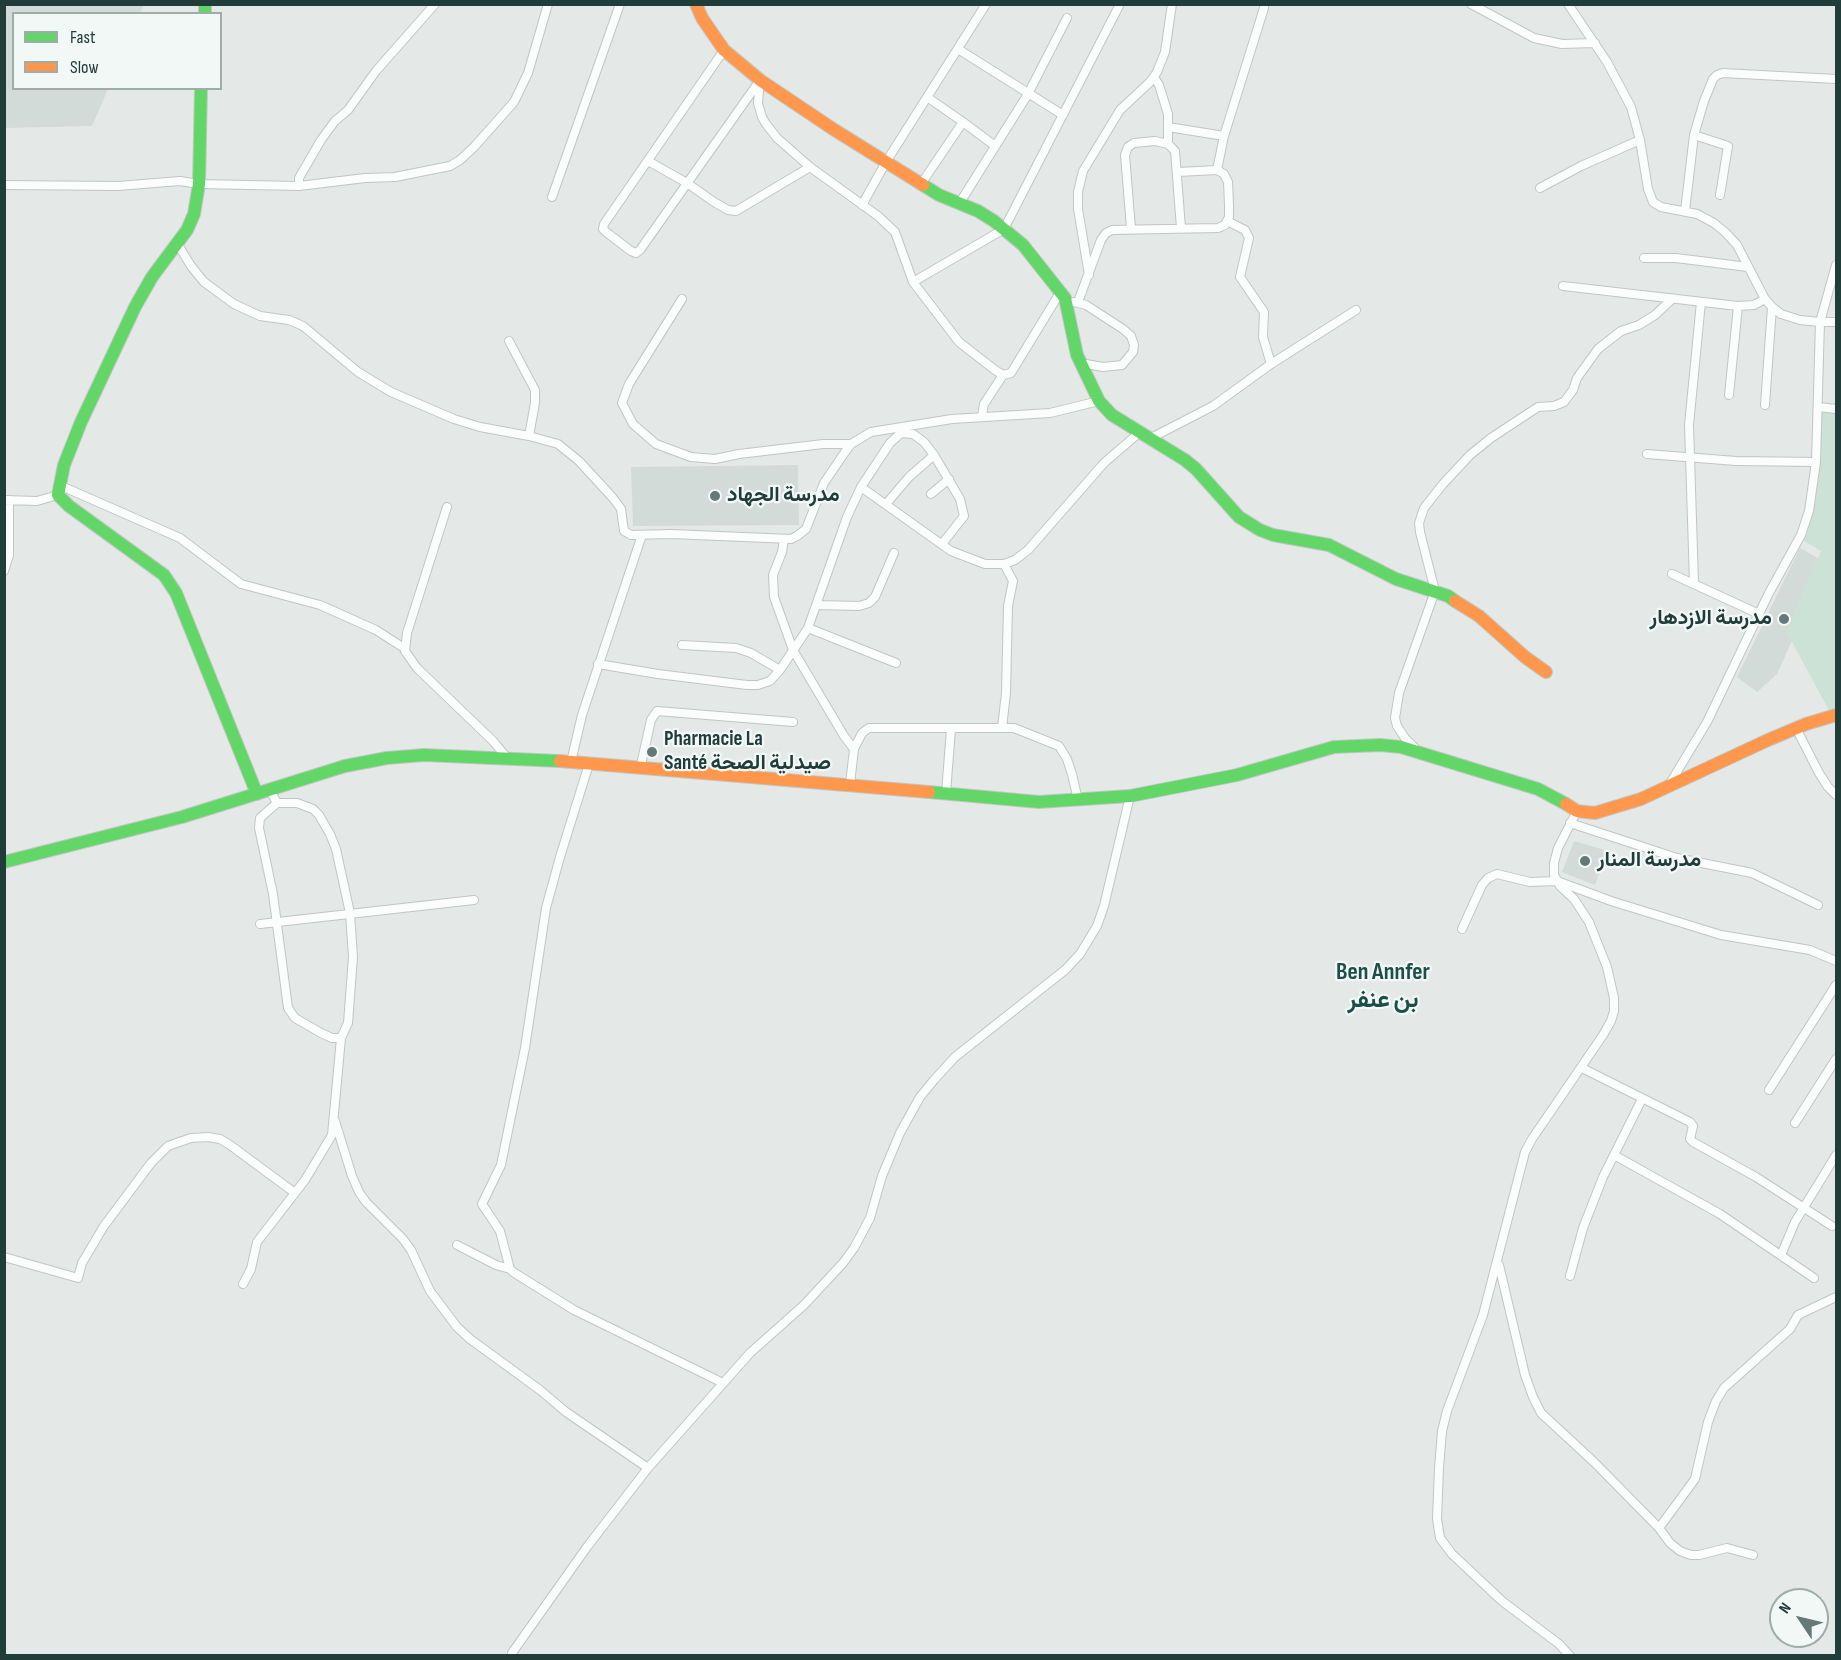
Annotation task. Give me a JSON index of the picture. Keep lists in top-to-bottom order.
{
  "districts": ["Ben Annfer بن عنفر"],
  "places": [
    "مدرسة الجهاد",
    "مدرسة الازدهار",
    "Pharmacie La Santé صيدلية الصحة",
    "مدرسة المنار"
  ],
  "legend": ["Fast", "Slow"],
  "north": "top left"
}
